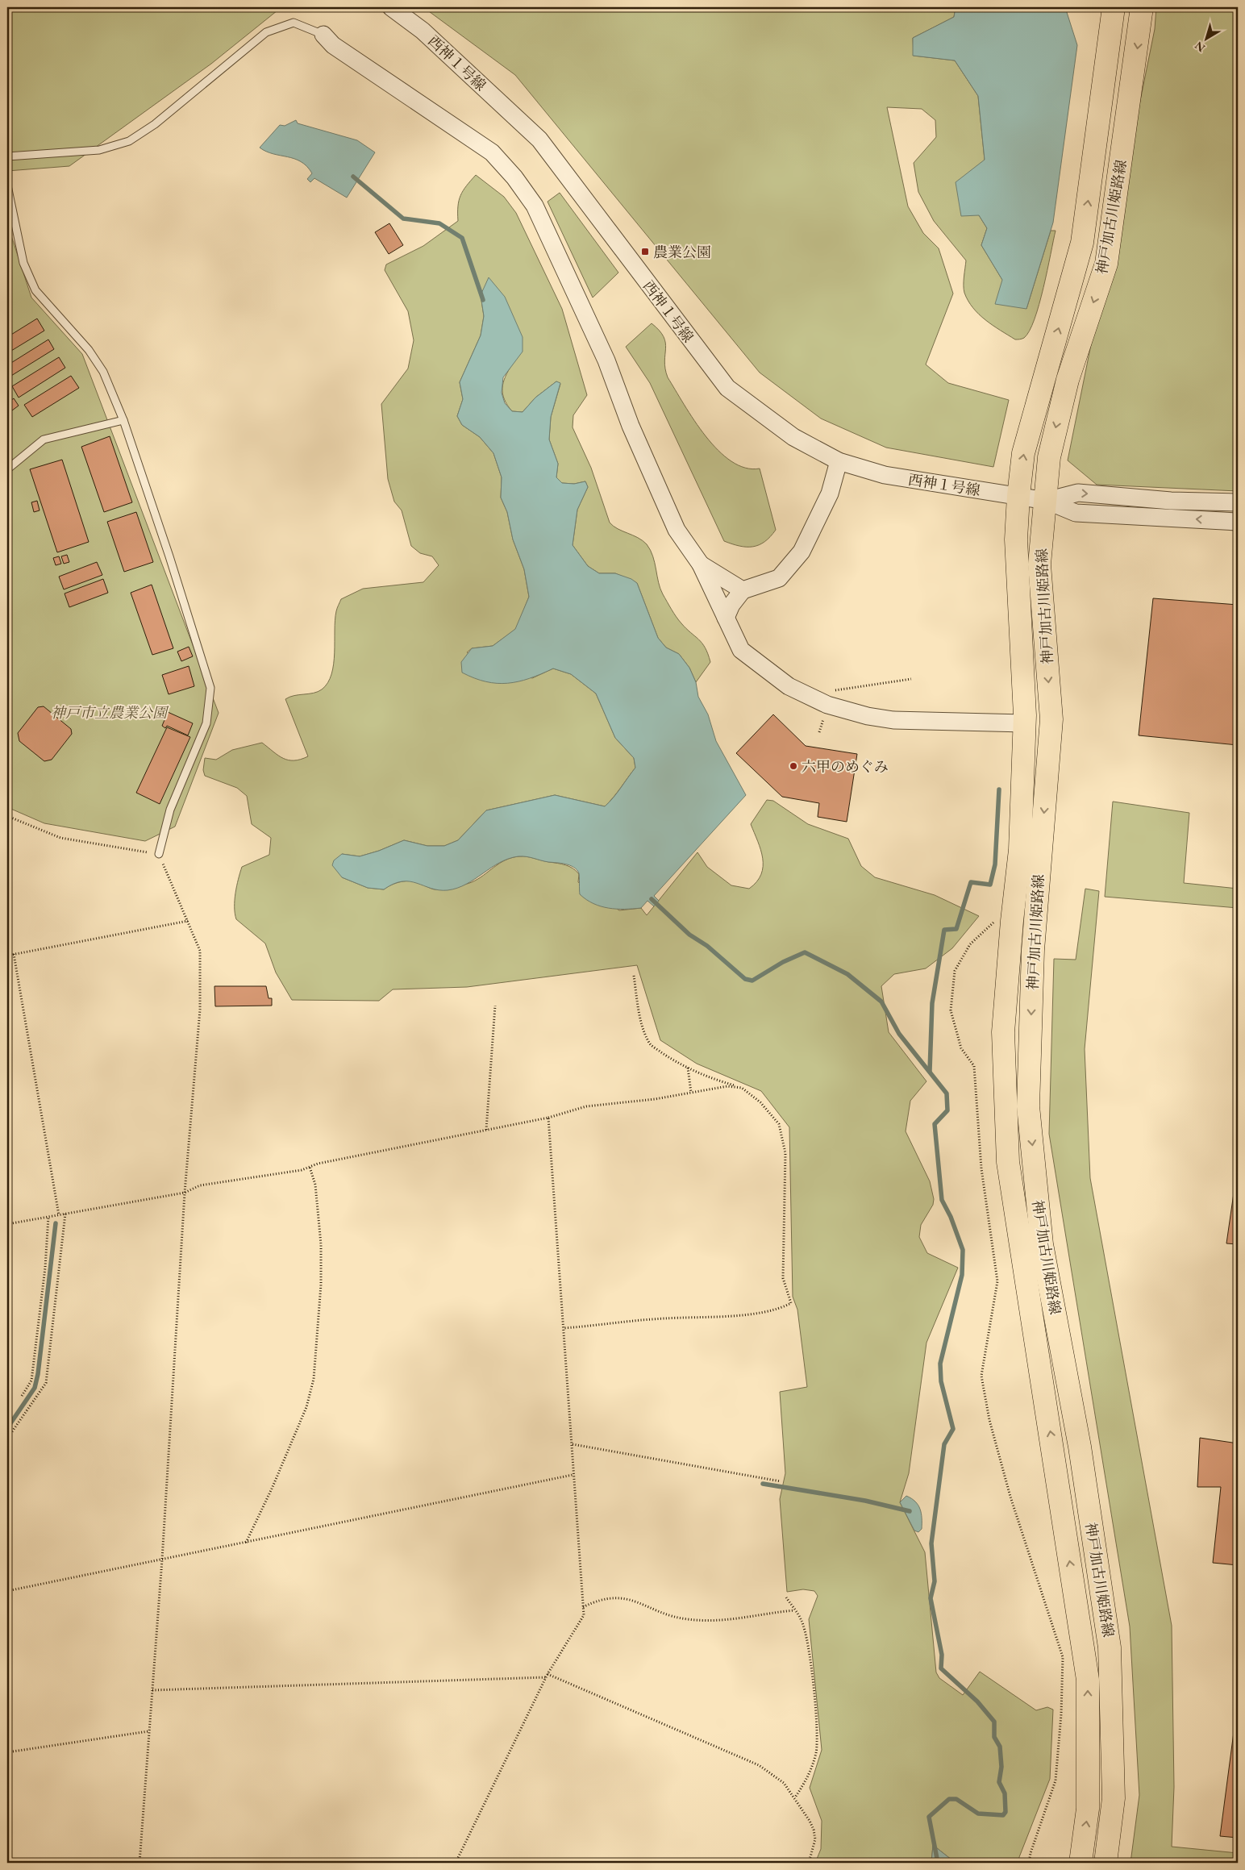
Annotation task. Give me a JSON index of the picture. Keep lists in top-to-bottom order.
{
  "streets": {
    "main road": ["神戸加古川姫路線"],
    "street": ["西神１号線"]
  },
  "crossings": [
    ["西神１号線", "神戸加古川姫路線"]
  ],
  "parks": ["神戸市立農業公園"],
  "places": {
    "transit": ["農業公園"],
    "other": ["六甲のめぐみ"]
  },
  "north": "bottom left"
}
